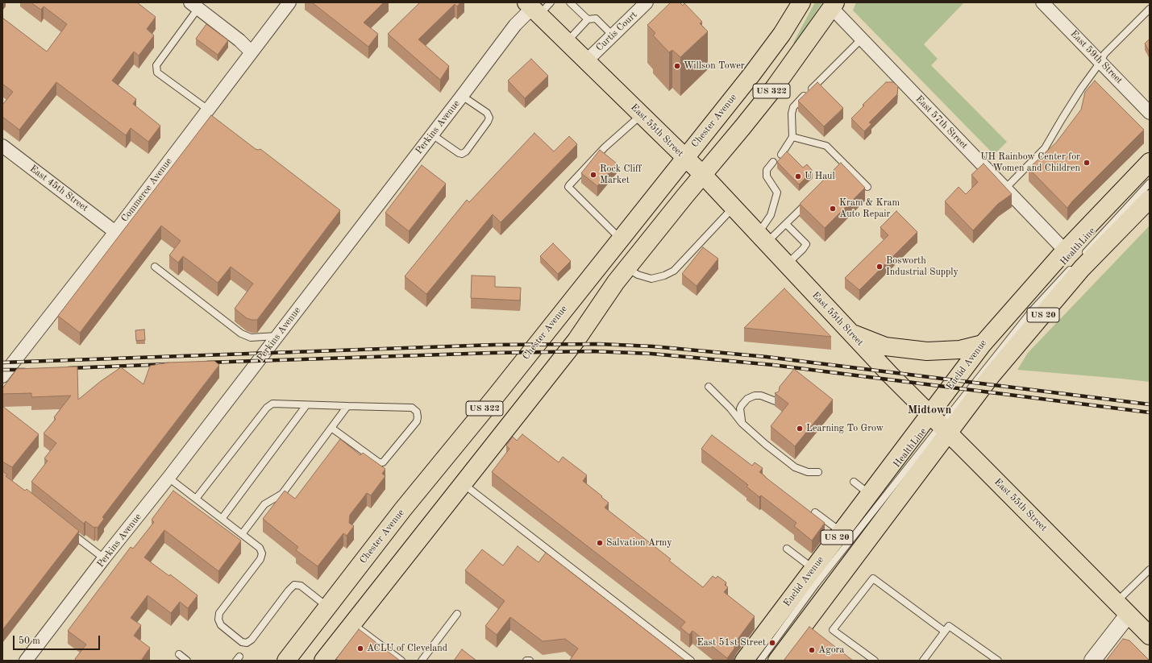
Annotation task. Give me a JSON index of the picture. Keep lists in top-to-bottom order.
{
  "streets": {
    "main road": [
      "US 322",
      "Chester Avenue",
      "East 55th Street",
      "US 20",
      "Euclid Avenue"
    ],
    "street": [
      "Curtis Court",
      "East 59th Street",
      "East 57th Street",
      "Perkins Avenue",
      "East 45th Street",
      "Commerce Avenue"
    ],
    "lane": ["HealthLine"]
  },
  "crossings": [
    ["Curtis Court", "East 55th Street"],
    ["US 322", "East 57th Street"],
    ["US 322", "East 55th Street"],
    ["Chester Avenue", "East 55th Street"],
    ["East 57th Street", "Euclid Avenue"],
    ["Perkins Avenue", "East 55th Street"],
    ["East 55th Street", "HealthLine"],
    ["East 55th Street", "Euclid Avenue"],
    ["East 45th Street", "Commerce Avenue"],
    ["HealthLine", "Euclid Avenue"]
  ],
  "districts": ["Midtown"],
  "places": [
    "Willson Tower",
    "UH Rainbow Center for Women and Children",
    "Rock Cliff Market",
    "U Haul",
    "Kram & Kram Auto Repair",
    "Bosworth Industrial Supply",
    "Learning To Grow",
    "Salvation Army",
    "East 51st Street",
    "ACLU of Cleveland",
    "Agora"
  ],
  "scale_bar": "50 m"
}
